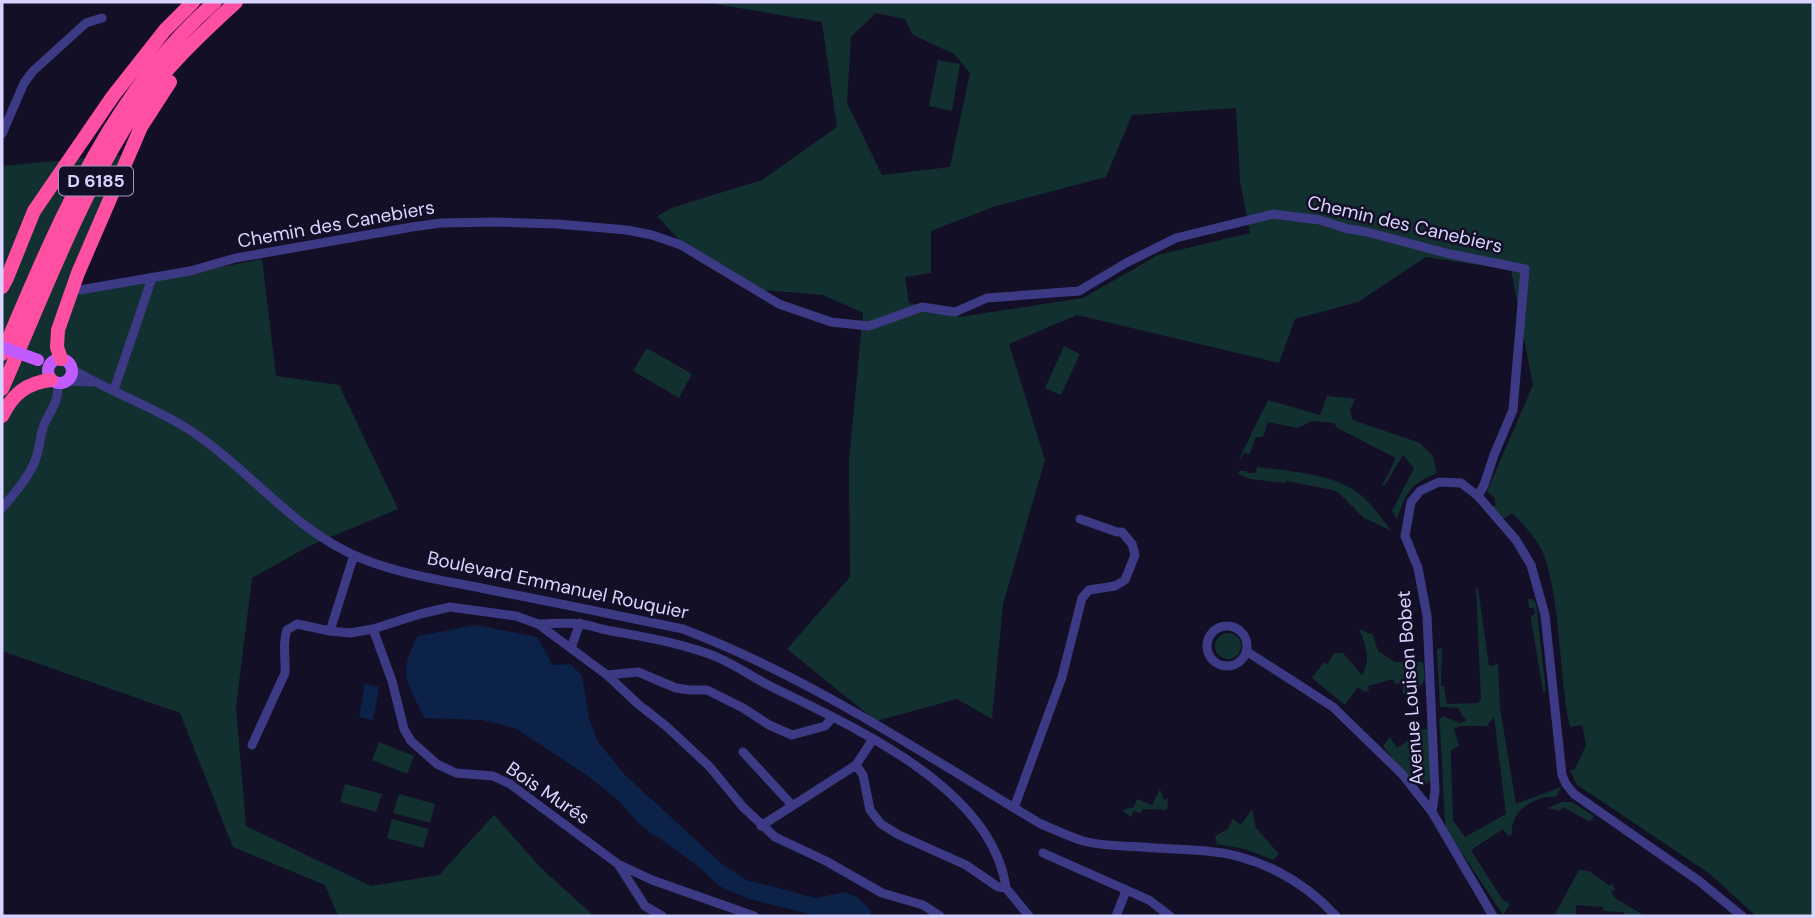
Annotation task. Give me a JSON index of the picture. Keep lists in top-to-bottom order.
{
  "streets": {
    "highway": ["D 6185"],
    "street": [
      "Chemin des Canebiers",
      "Boulevard Emmanuel Rouquier",
      "Avenue Louison Bobet",
      "Bois Murés"
    ]
  },
  "crossings": [
    ["Chemin des Canebiers", "Avenue Louison Bobet"]
  ]
}
